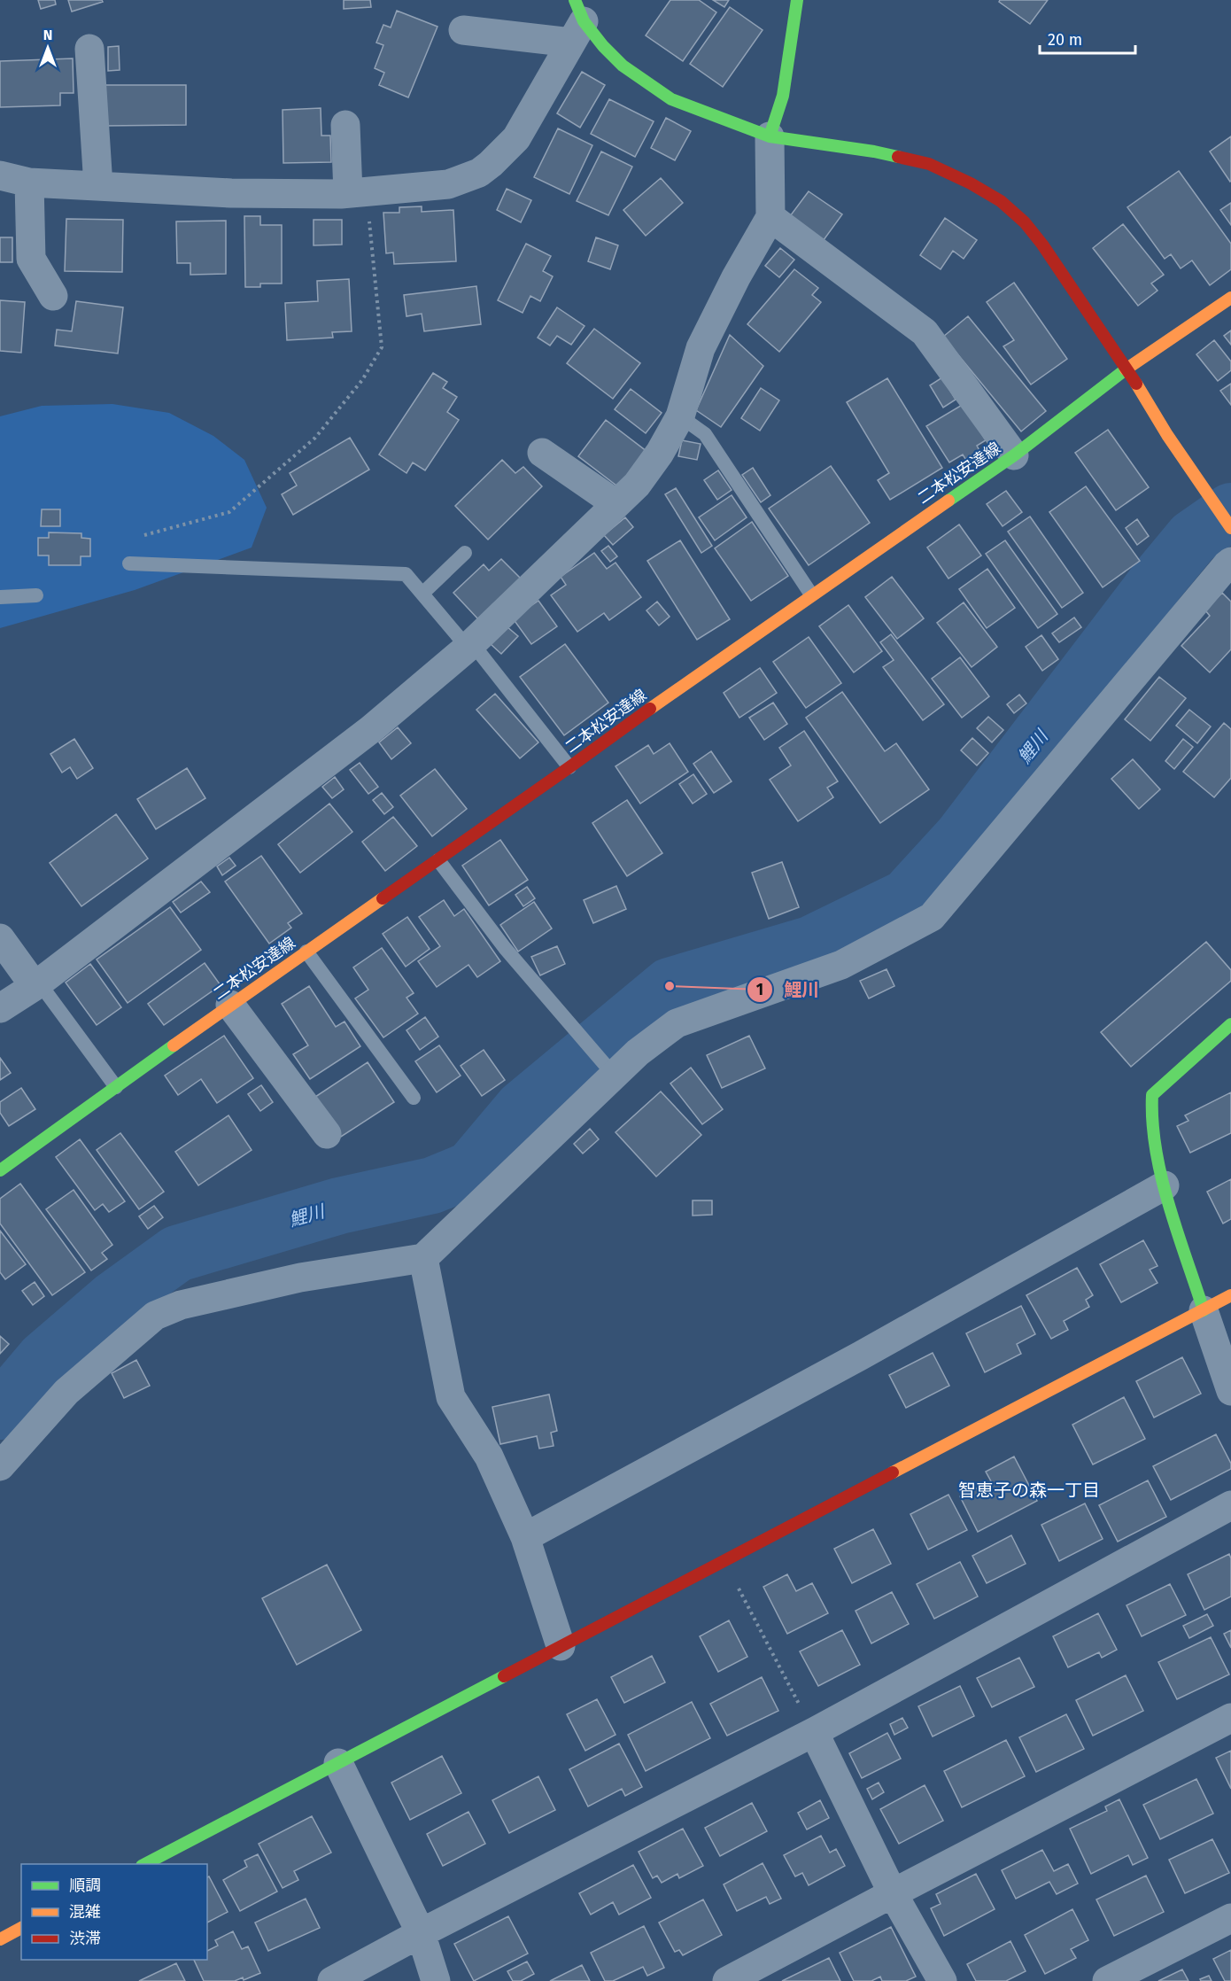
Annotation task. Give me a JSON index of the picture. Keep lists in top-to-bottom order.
{
  "streets": {
    "street": ["二本松安達線"]
  },
  "districts": ["智恵子の森一丁目"],
  "water": ["鯉川"],
  "places": ["鯉川"],
  "legend": ["順調", "混雑", "渋滞"],
  "scale_bar": "20 m",
  "north": "top"
}
